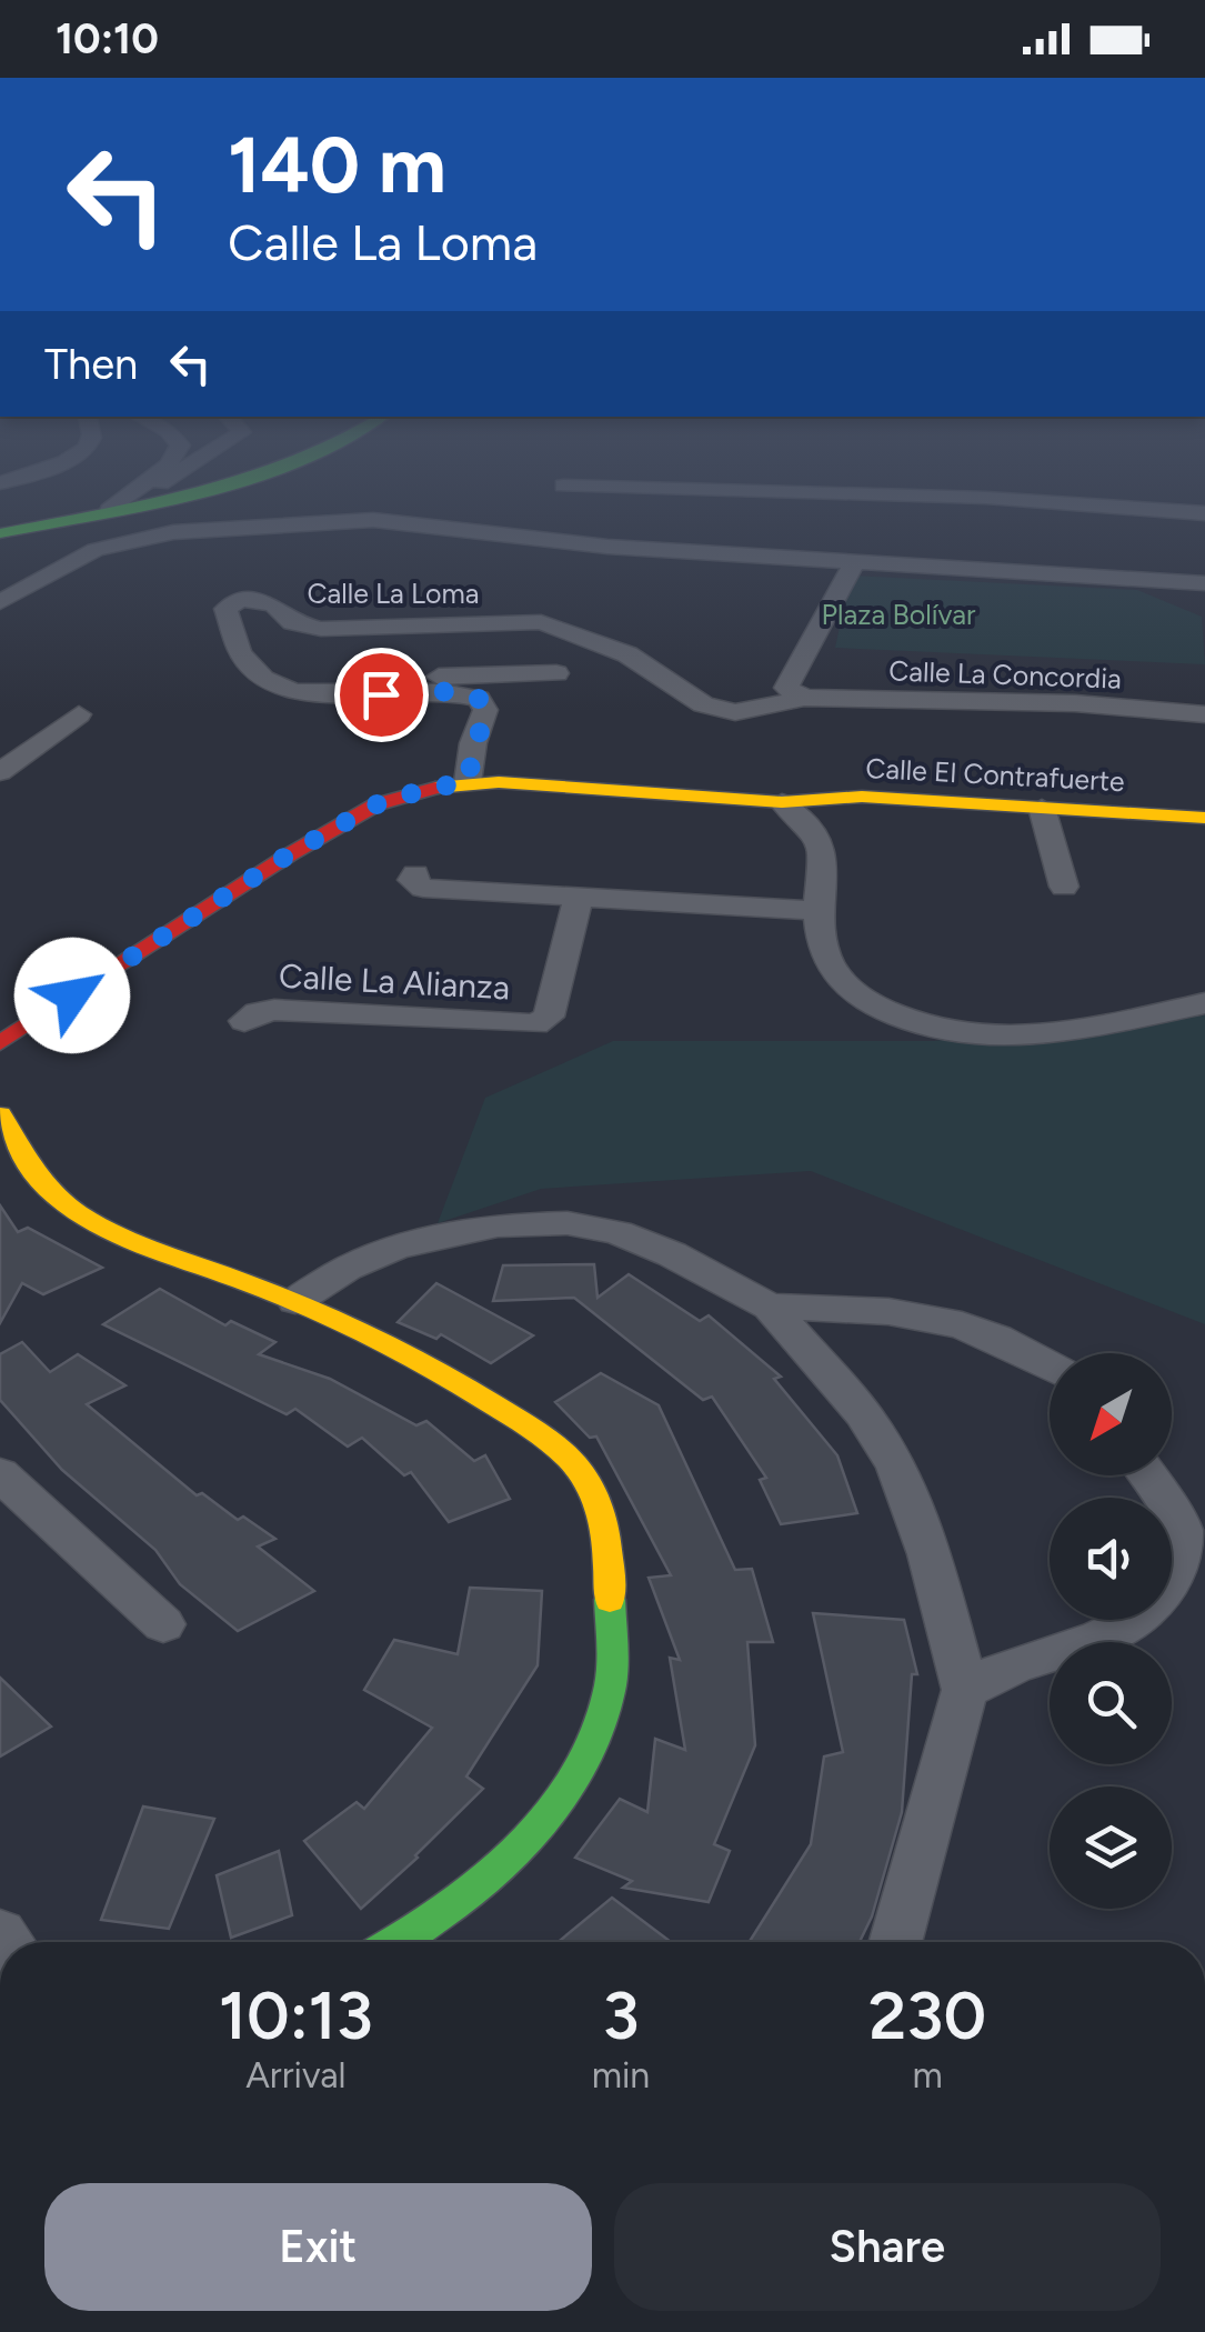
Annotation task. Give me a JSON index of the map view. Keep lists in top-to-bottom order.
{
  "streets": {
    "street": [
      "Calle La Loma",
      "Calle La Concordia",
      "Calle El Contrafuerte",
      "Calle La Alianza"
    ]
  },
  "crossings": [
    ["Calle La Loma", "Calle La Concordia"]
  ],
  "parks": ["Plaza Bolívar"],
  "north": "bottom left",
  "page": {
    "status": "10:10",
    "turn": ["140 m", "Calle La Loma"],
    "then": "Then",
    "eta": [
      "10:13",
      "Arrival",
      "3",
      "min",
      "230",
      "m"
    ],
    "buttons": ["Exit", "Share"]
  }
}
